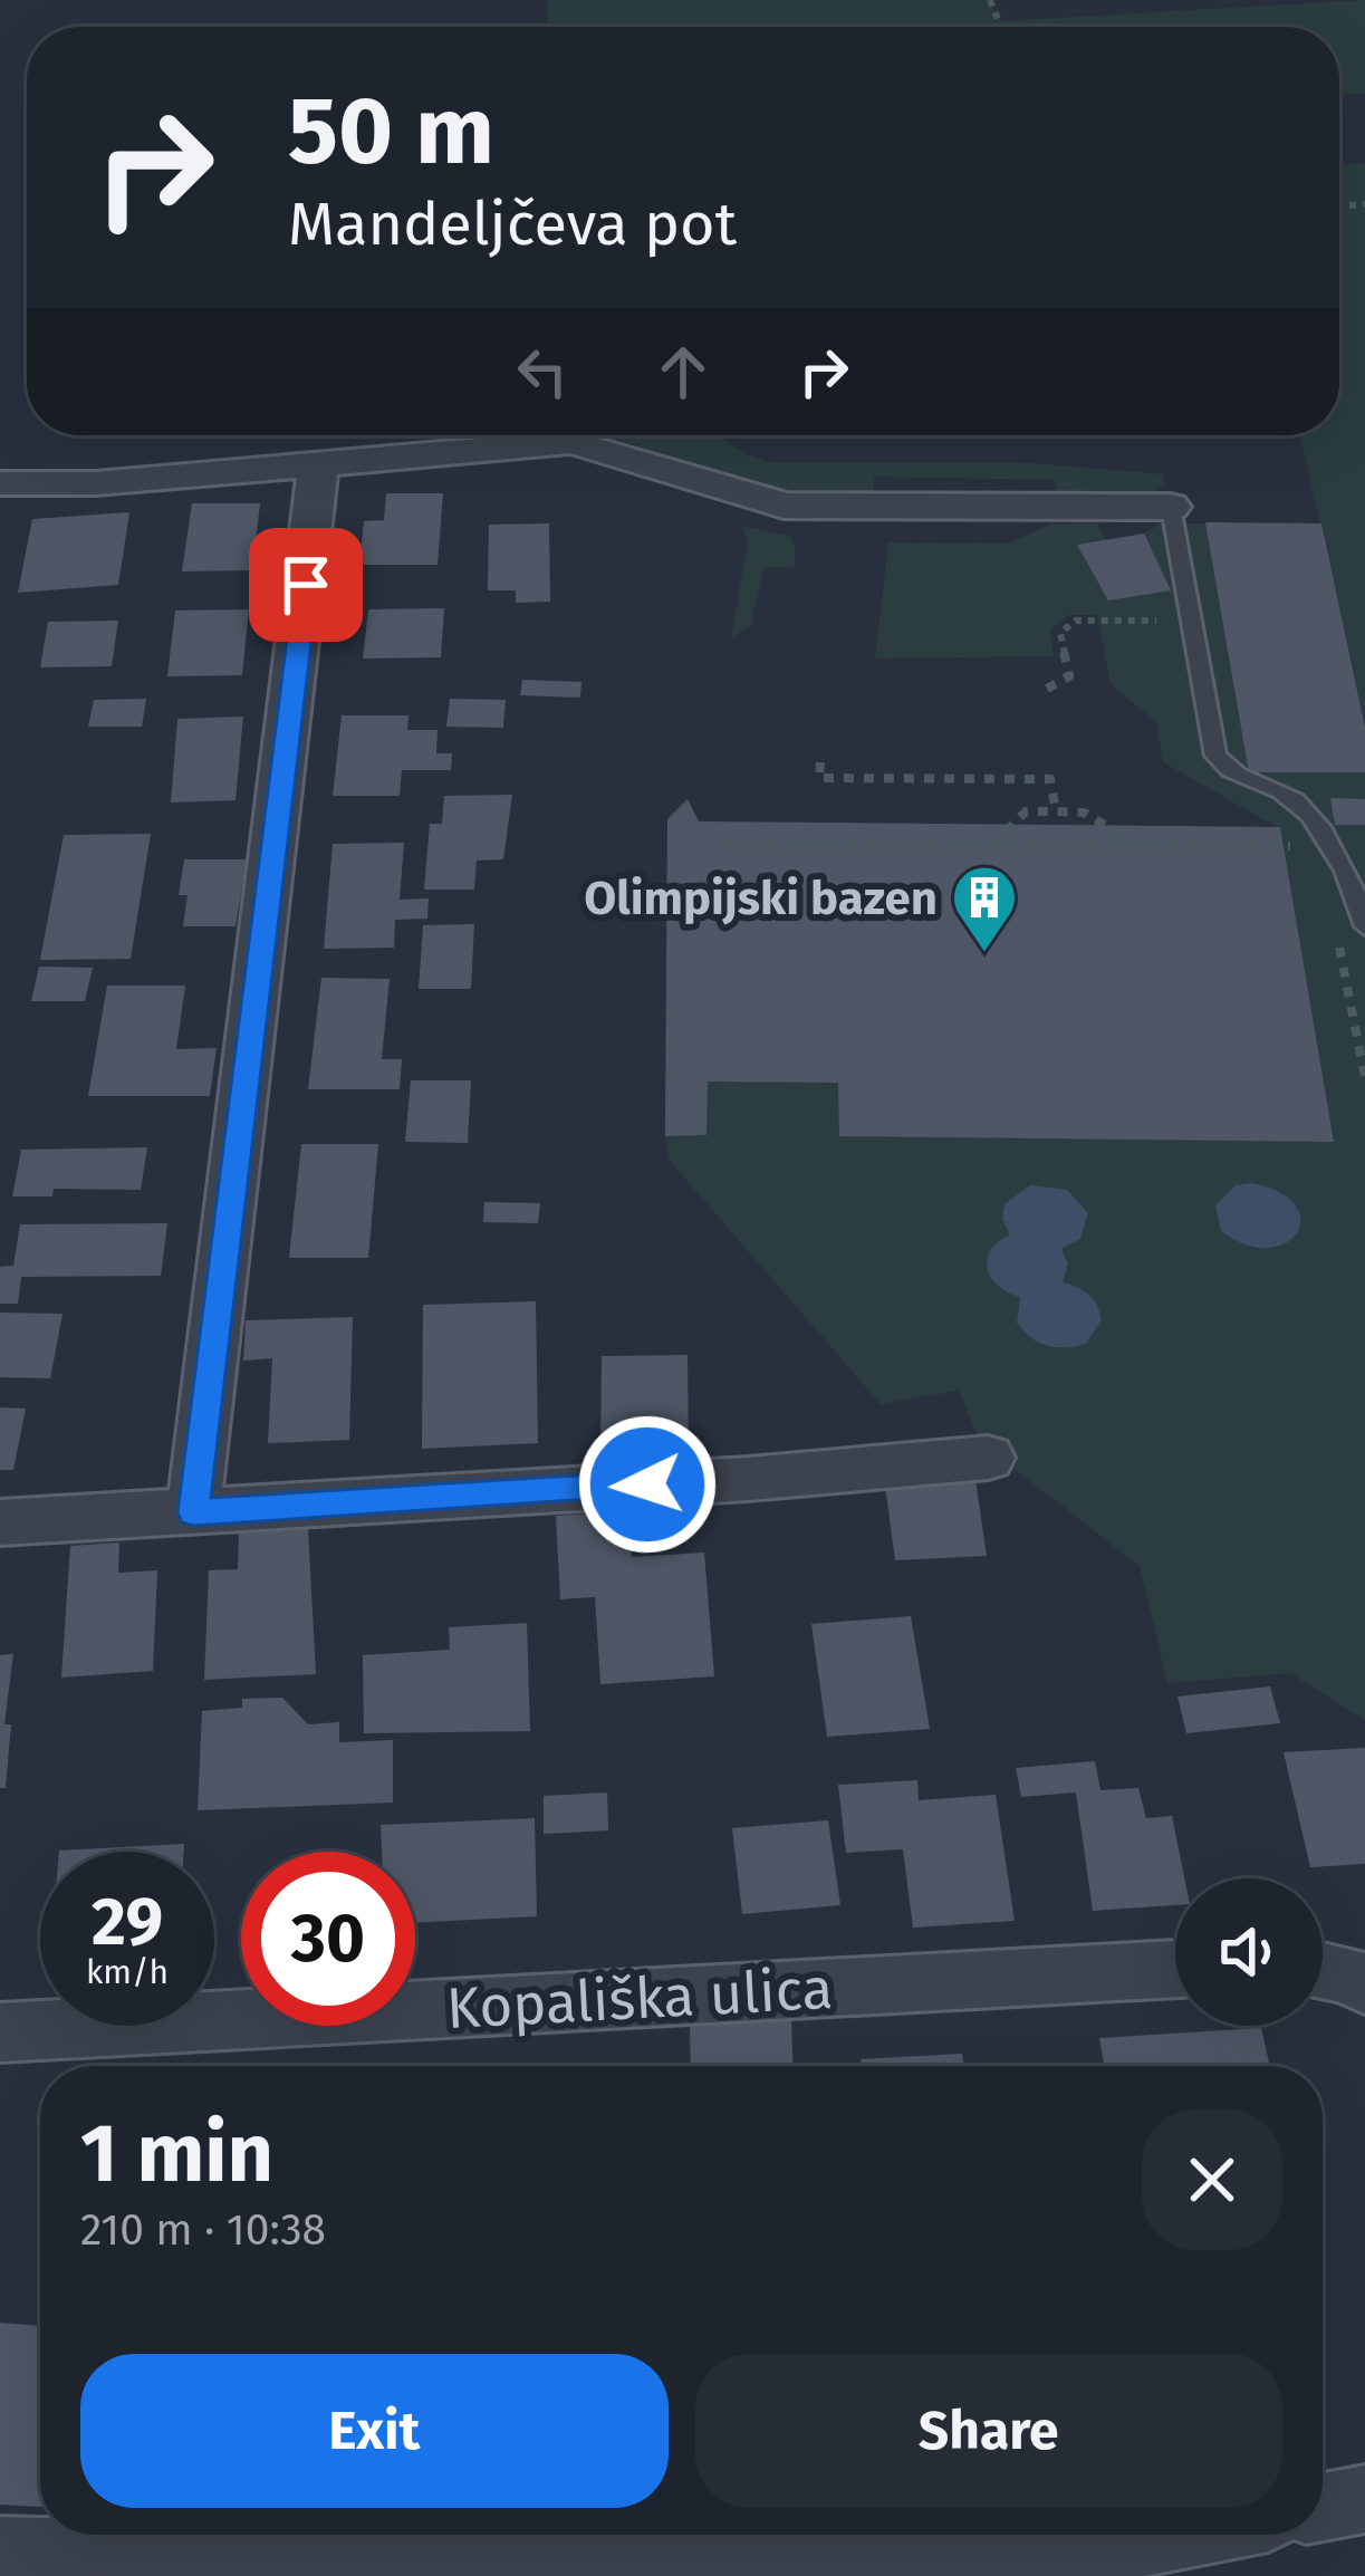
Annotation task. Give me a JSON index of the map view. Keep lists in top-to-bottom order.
{
  "streets": {
    "street": ["Kopališka ulica"]
  },
  "places": {
    "building": ["Olimpijski bazen"]
  },
  "page": {
    "turn": ["50 m", "Mandeljčeva pot"],
    "speed": "29 km/h",
    "limit": "30",
    "heading": ["1 min", "210 m · 10:38"],
    "buttons": ["Exit", "Share"]
  }
}
